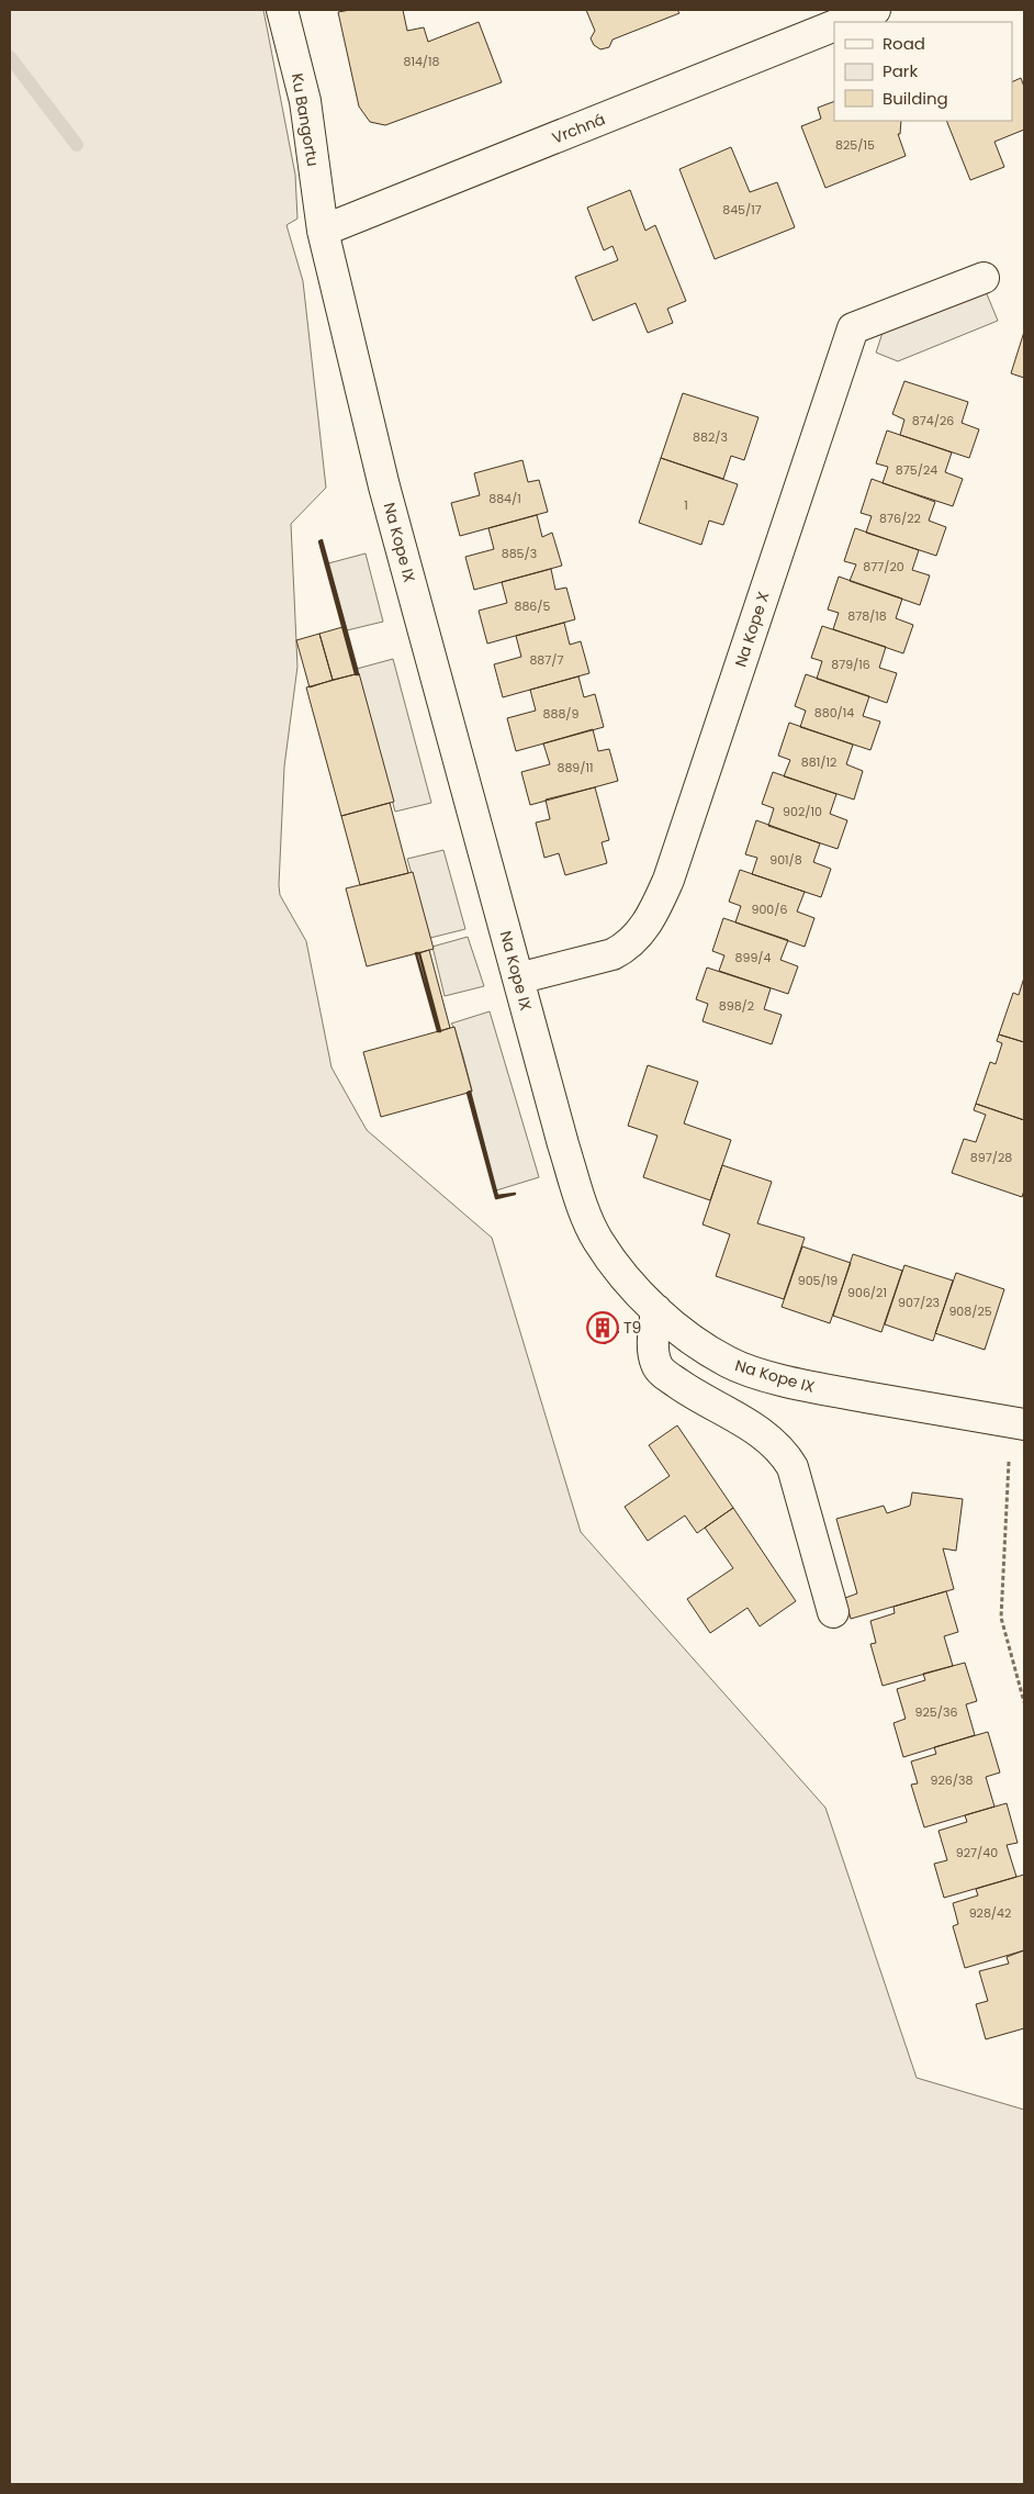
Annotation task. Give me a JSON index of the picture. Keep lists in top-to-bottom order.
{
  "streets": {
    "street": [
      "Ku Bangortu",
      "Vrchná",
      "Na Kope IX",
      "Na Kope X"
    ]
  },
  "crossings": [
    ["Ku Bangortu", "Vrchná"],
    ["Ku Bangortu", "Na Kope IX"],
    ["Vrchná", "Na Kope IX"],
    ["Na Kope IX", "Na Kope X"]
  ],
  "places": {
    "building": ["T9"]
  },
  "house_numbers": [
    "814/18",
    "825/15",
    "845/17",
    "874/26",
    "882/3",
    "875/24",
    "884/1",
    "1",
    "876/22",
    "885/3",
    "877/20",
    "886/5",
    "878/18",
    "887/7",
    "879/16",
    "880/14",
    "888/9",
    "881/12",
    "889/11",
    "902/10",
    "901/8",
    "900/6",
    "899/4",
    "898/2",
    "897/28",
    "905/19",
    "906/21",
    "907/23",
    "908/25",
    "925/36",
    "926/38",
    "927/40",
    "928/42"
  ],
  "legend": ["Road", "Park", "Building"]
}
